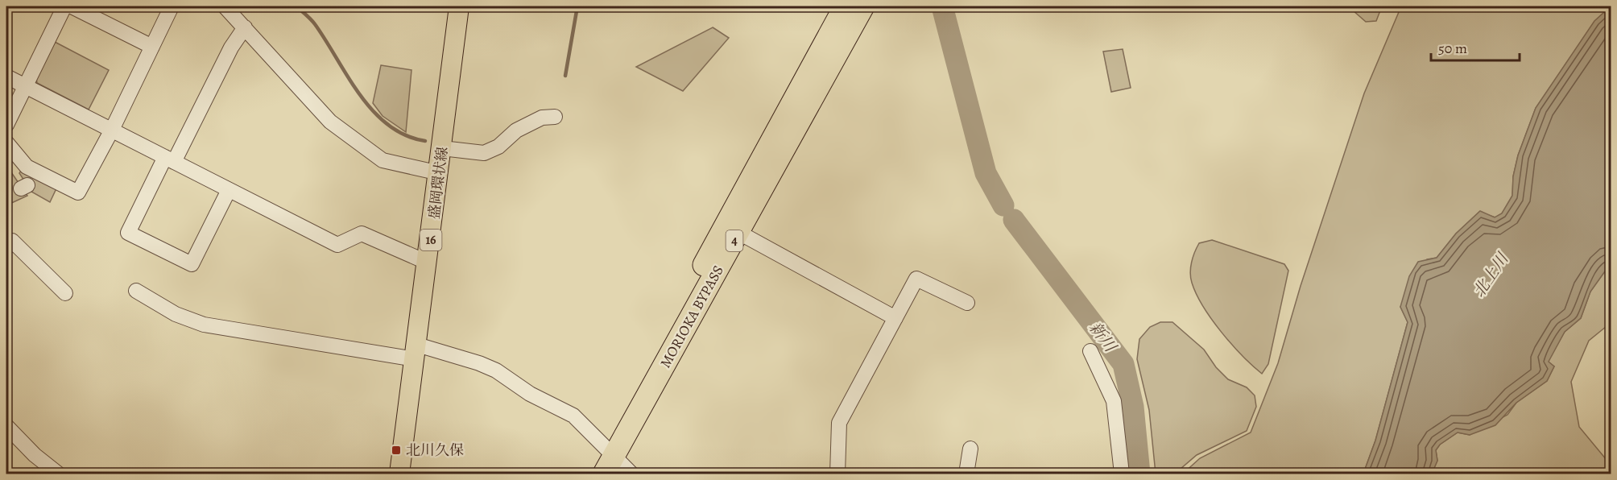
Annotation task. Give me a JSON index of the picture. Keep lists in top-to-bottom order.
{
  "streets": {
    "highway": ["4", "MORIOKA BYPASS"],
    "main road": ["盛岡環状線", "16"]
  },
  "water": ["北上川", "新川"],
  "places": {
    "transit": ["北川久保"]
  },
  "scale_bar": "50 m"
}
